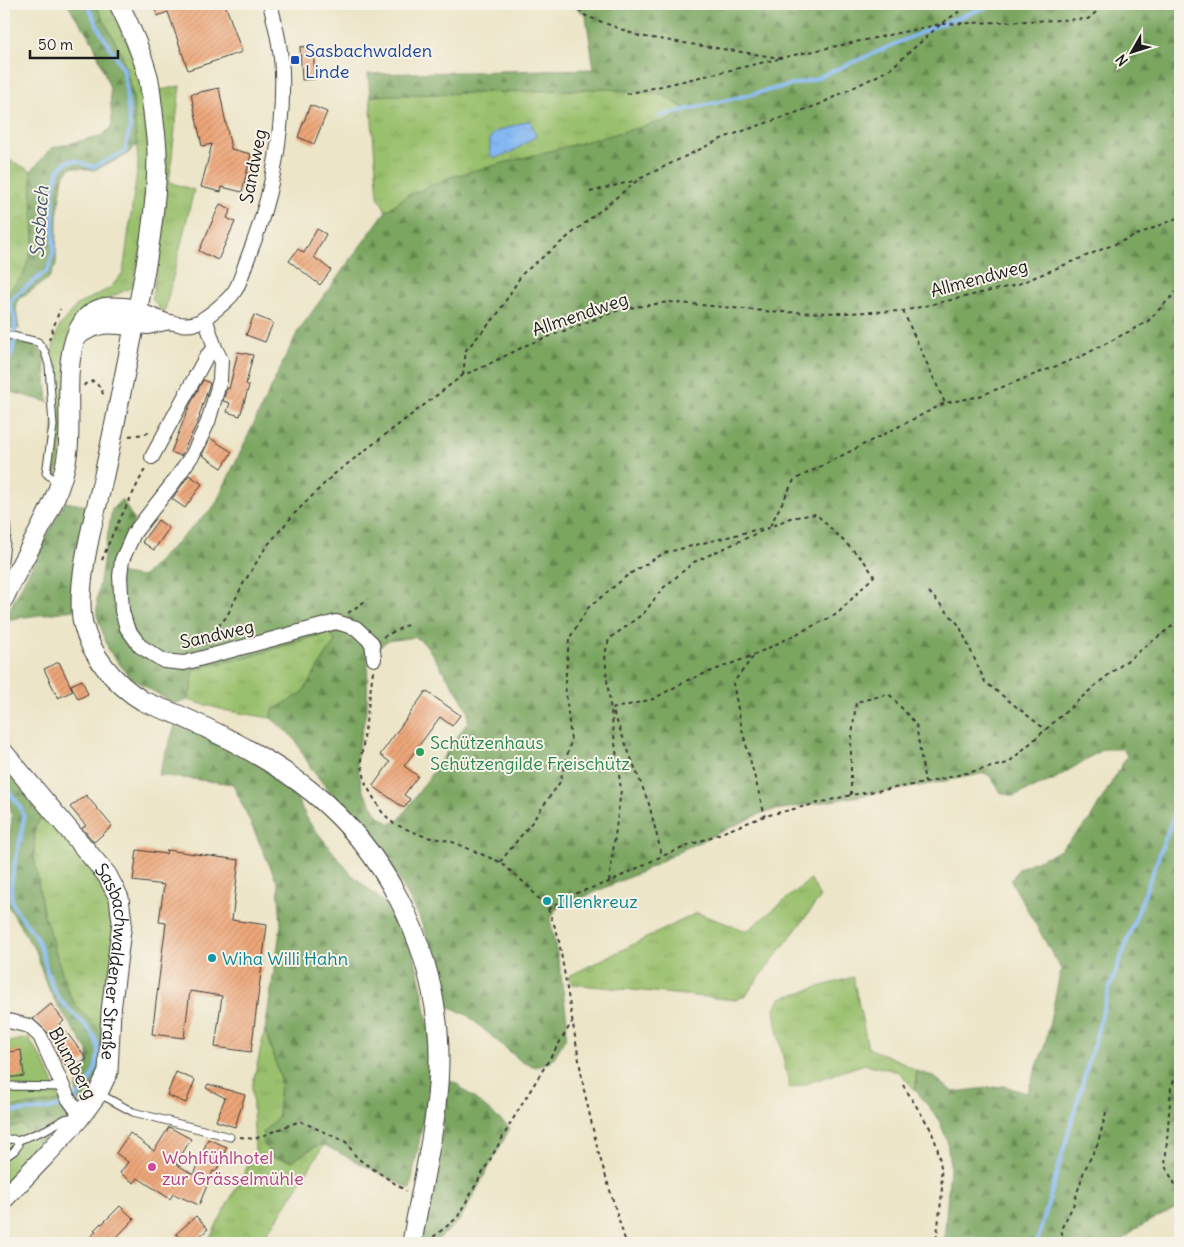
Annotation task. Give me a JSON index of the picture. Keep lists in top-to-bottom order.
{
  "streets": {
    "main road": ["Sasbachwaldener Straße"],
    "street": ["Sandweg", "Blumberg"],
    "path": ["Allmendweg"]
  },
  "crossings": [
    ["Sandweg", "Allmendweg"],
    ["Sasbachwaldener Straße", "Blumberg"]
  ],
  "water": ["Sasbach"],
  "places": {
    "transit": ["Sasbachwalden Linde"],
    "other": [
      "Schützenhaus Schützengilde Freischütz",
      "Illenkreuz",
      "Wiha Willi Hahn",
      "Wohlfühlhotel zur Grässelmühle"
    ]
  },
  "scale_bar": "50 m",
  "north": "bottom left"
}
